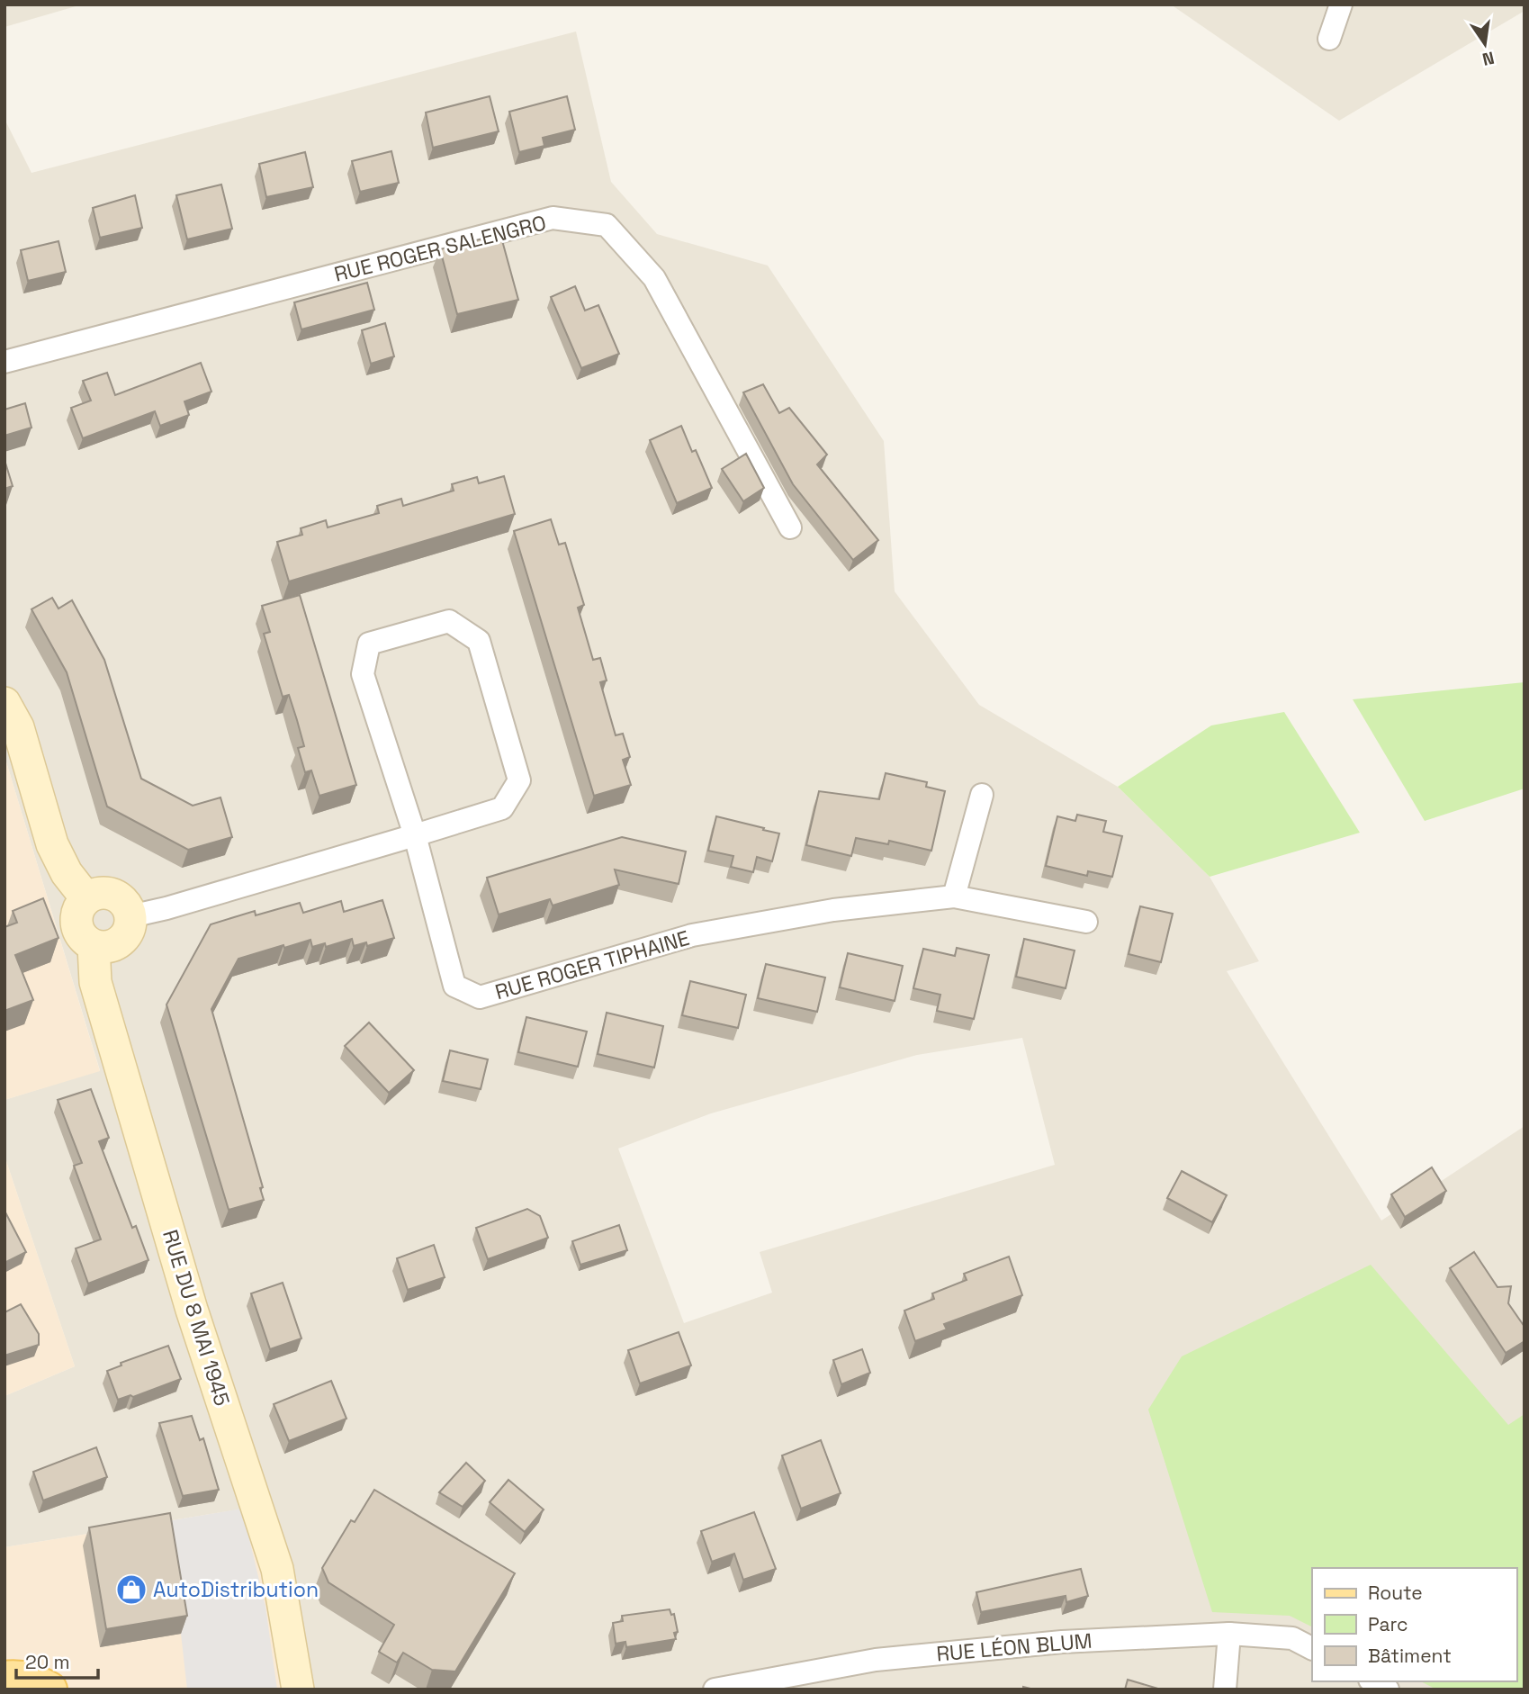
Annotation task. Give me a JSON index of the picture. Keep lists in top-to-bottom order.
{
  "streets": {
    "street": [
      "RUE ROGER SALENGRO",
      "RUE ROGER TIPHAINE",
      "RUE DU 8 MAI 1945",
      "RUE LÉON BLUM"
    ]
  },
  "places": {
    "shop": ["AutoDistribution"]
  },
  "legend": ["Route", "Parc", "Bâtiment"],
  "scale_bar": "20 m",
  "north": "bottom"
}
